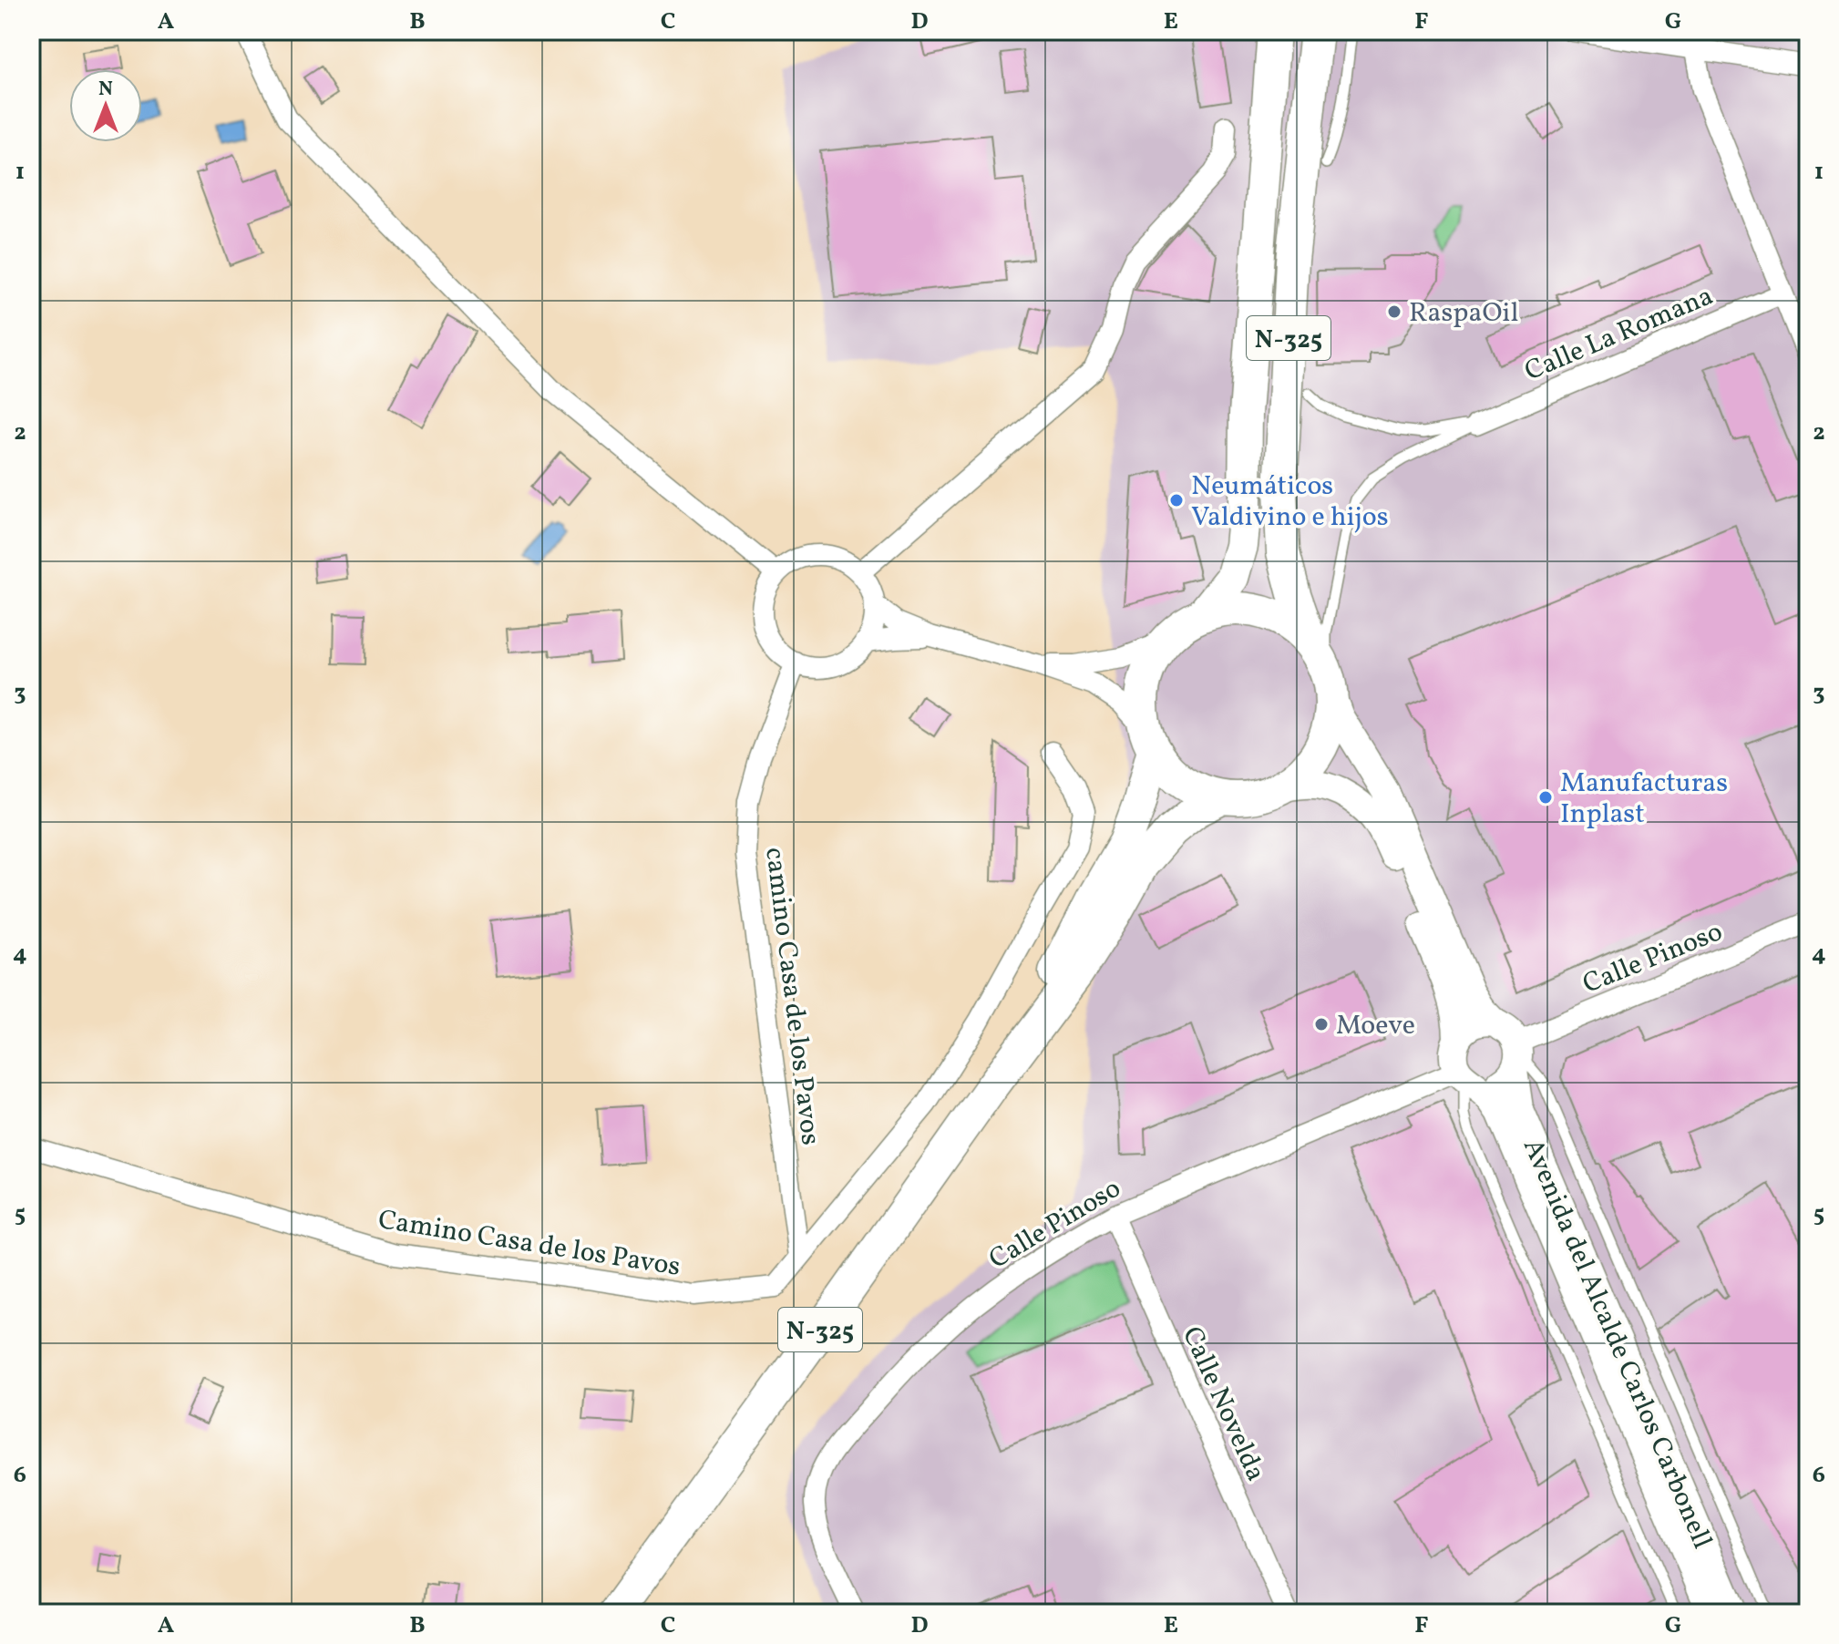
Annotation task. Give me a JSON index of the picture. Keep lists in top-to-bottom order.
{
  "streets": {
    "highway": ["N-325"],
    "main road": ["Avenida del Alcalde Carlos Carbonell"],
    "street": [
      "Calle La Romana",
      "Calle Pinoso",
      "camino Casa de los Pavos",
      "Camino Casa de los Pavos",
      "Calle Novelda"
    ]
  },
  "crossings": [
    ["Calle Pinoso", "Avenida del Alcalde Carlos Carbonell"],
    ["Calle Pinoso", "Calle Novelda"],
    ["camino Casa de los Pavos", "Camino Casa de los Pavos"]
  ],
  "places": [
    "RaspaOil",
    "Neumáticos Valdivino e hijos",
    "Manufacturas Inplast",
    "Moeve"
  ],
  "north": "top",
  "grid": {
    "columns": [
      "A",
      "B",
      "C",
      "D",
      "E",
      "F",
      "G"
    ],
    "rows": [
      "1",
      "2",
      "3",
      "4",
      "5",
      "6"
    ]
  }
}
